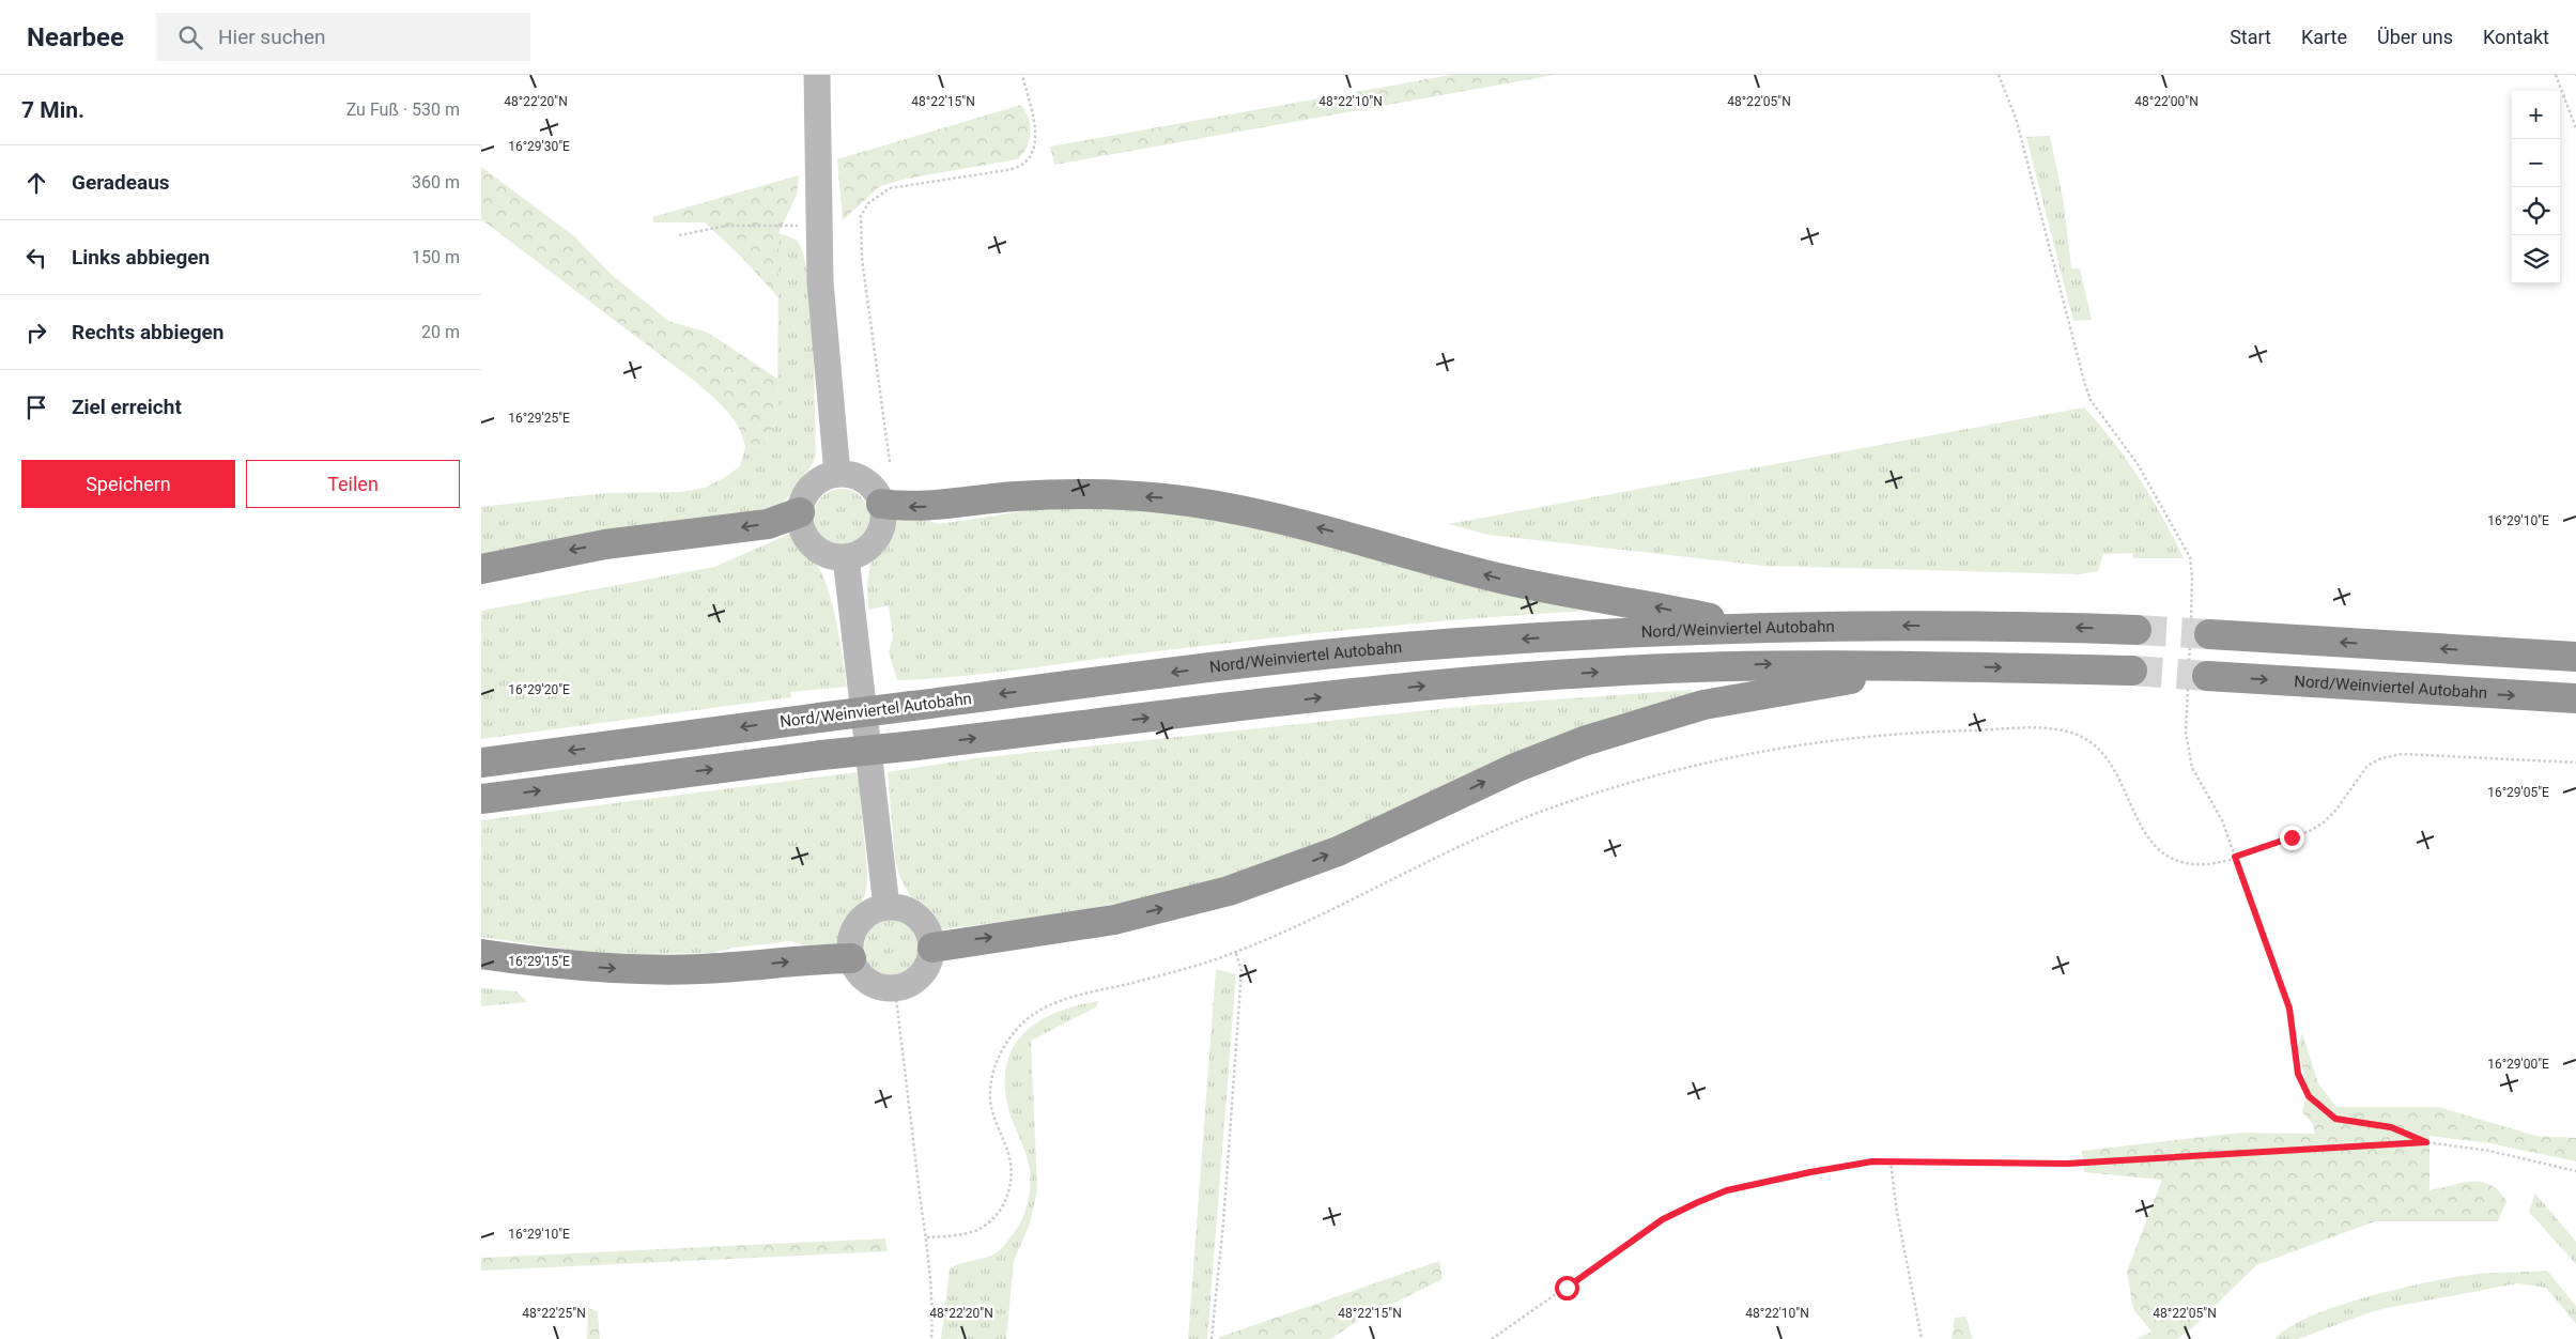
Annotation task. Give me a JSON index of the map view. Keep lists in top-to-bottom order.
{
  "streets": {
    "highway": ["Nord/Weinviertel Autobahn"]
  },
  "page": {
    "header": "Nearbee",
    "search": "Hier suchen",
    "nav": [
      "Start",
      "Karte",
      "Über uns",
      "Kontakt"
    ],
    "heading": ["7 Min.", "Zu Fuß · 530 m"],
    "map_buttons": ["+", "−"],
    "list": [
      ["Geradeaus", "360 m"],
      ["Links abbiegen", "150 m"],
      ["Rechts abbiegen", "20 m"],
      "Ziel erreicht"
    ],
    "buttons": ["Speichern", "Teilen"]
  },
  "coordinates": [
    "48°22'20\"N",
    "48°22'15\"N",
    "48°22'10\"N",
    "48°22'05\"N",
    "48°22'00\"N",
    "16°29'30\"E",
    "16°29'25\"E",
    "16°29'10\"E",
    "16°29'20\"E",
    "16°29'05\"E",
    "16°29'15\"E",
    "16°29'00\"E",
    "48°22'25\"N"
  ]
}
